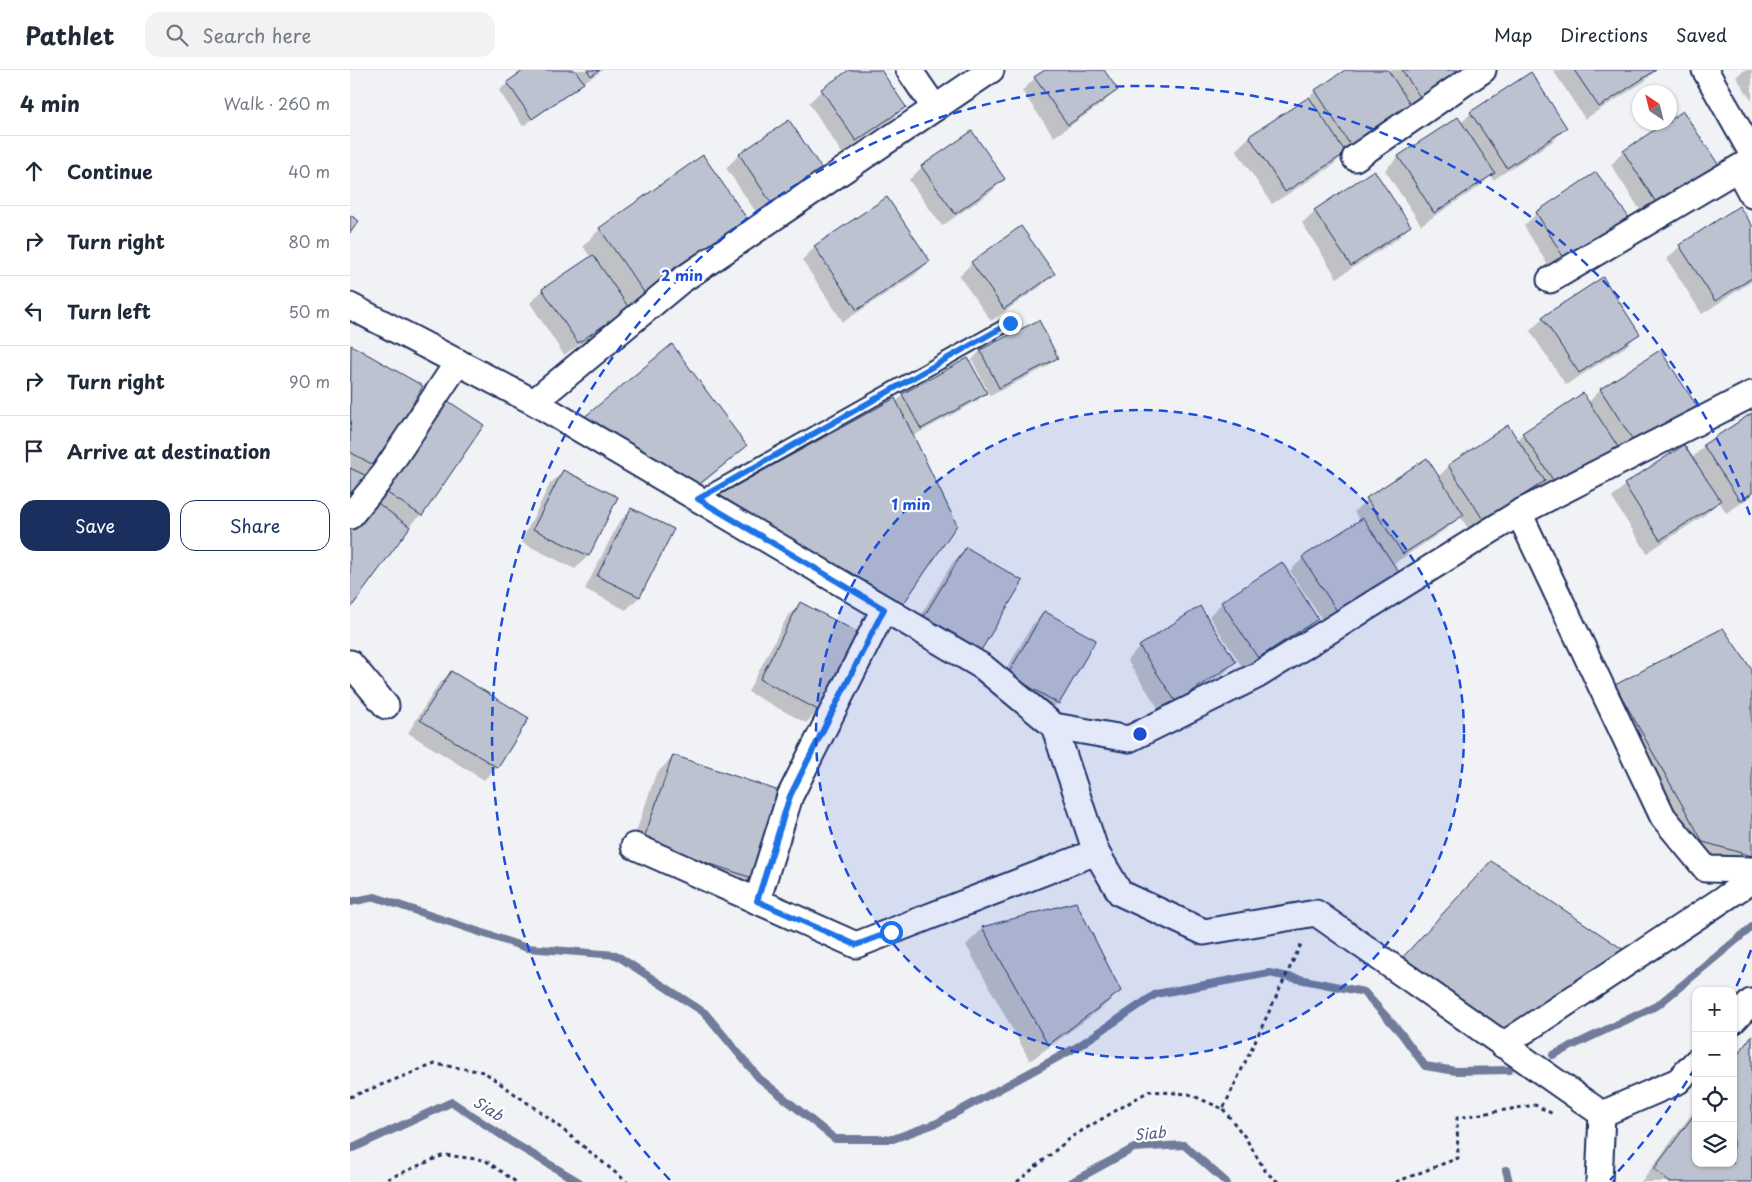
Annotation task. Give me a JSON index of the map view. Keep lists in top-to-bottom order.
{
  "water": ["Siab"],
  "north": "top left",
  "page": {
    "header": "Pathlet",
    "search": "Search here",
    "nav": ["Map", "Directions", "Saved"],
    "heading": ["4 min", "Walk · 260 m"],
    "list": [
      ["Continue", "40 m"],
      ["Turn right", "80 m"],
      ["Turn left", "50 m"],
      ["Turn right", "90 m"],
      "Arrive at destination"
    ],
    "buttons": ["Save", "Share"],
    "map_buttons": ["+", "−"]
  },
  "rings": ["2 min", "1 min"]
}
